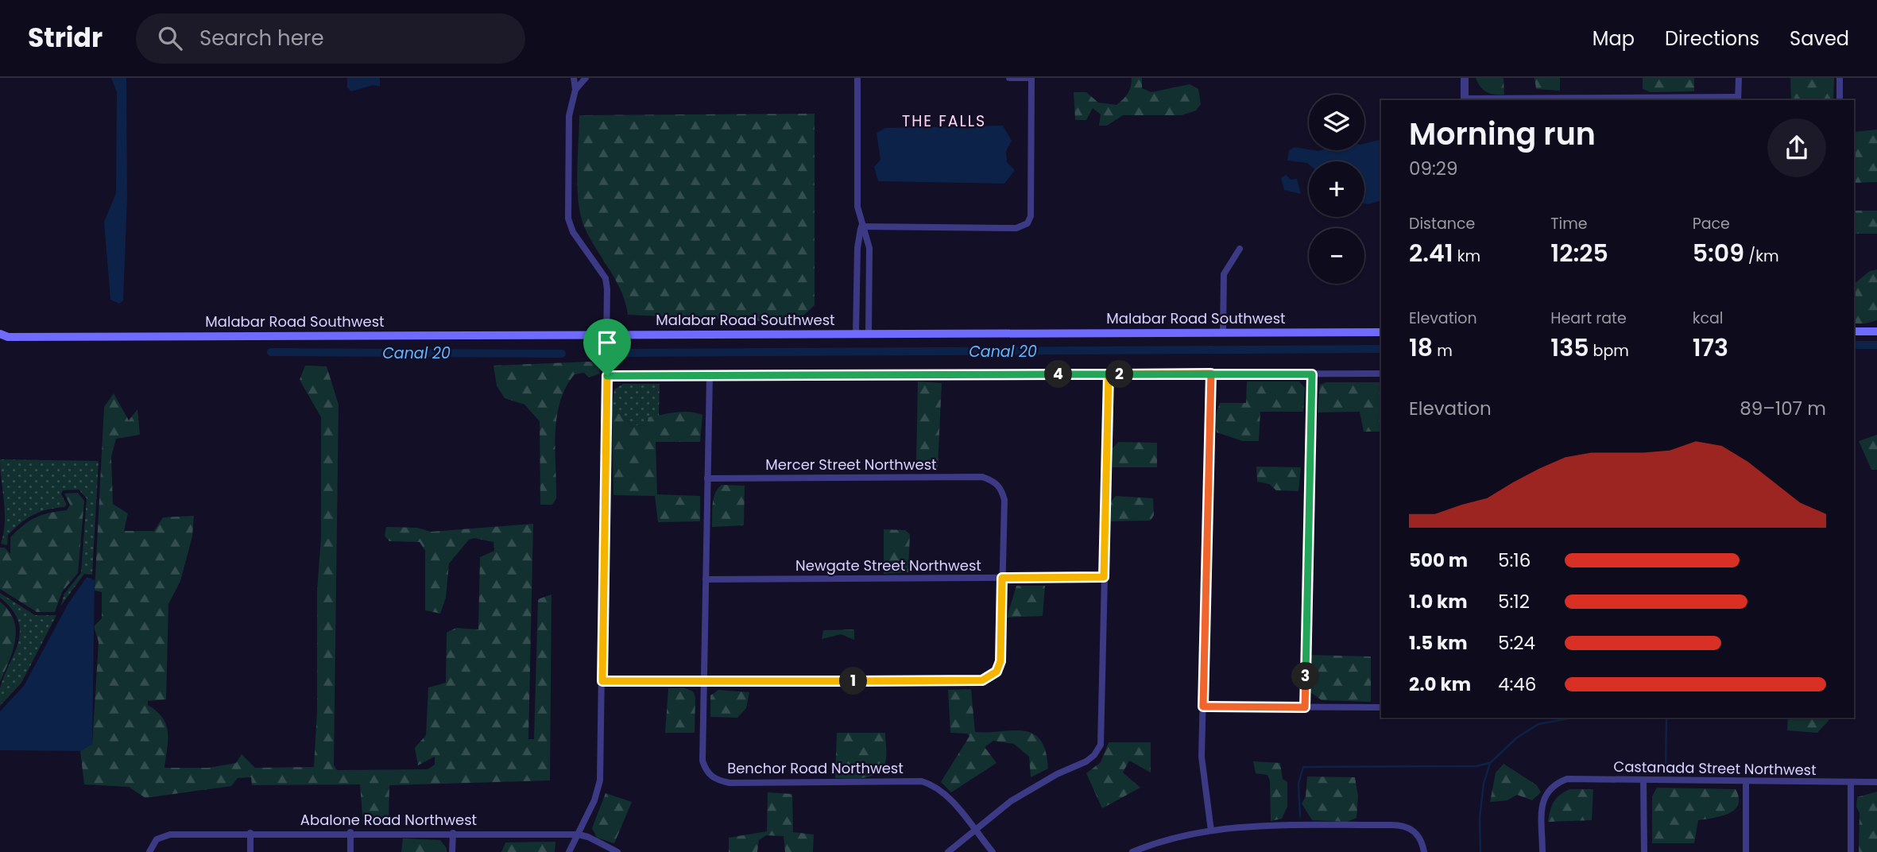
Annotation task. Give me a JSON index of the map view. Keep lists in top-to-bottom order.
{
  "streets": {
    "main road": ["Malabar Road Southwest"],
    "street": [
      "Mercer Street Northwest",
      "Newgate Street Northwest",
      "Benchor Road Northwest",
      "Castanada Street Northwest",
      "Abalone Road Northwest"
    ]
  },
  "crossings": [
    ["Mercer Street Northwest", "Newgate Street Northwest"],
    ["Mercer Street Northwest", "Benchor Road Northwest"],
    ["Newgate Street Northwest", "Benchor Road Northwest"]
  ],
  "districts": ["THE FALLS"],
  "water": ["Canal 20"],
  "page": {
    "header": "Stridr",
    "search": "Search here",
    "nav": ["Map", "Directions", "Saved"],
    "map_buttons": ["+", "−"],
    "heading": ["Morning run", "09:29"],
    "stats": [
      ["Distance", "2.41 km"],
      ["Time", "12:25"],
      ["Pace", "5:09 /km"],
      ["Elevation", "18 m"],
      ["Heart rate", "135 bpm"],
      ["kcal", "173"]
    ],
    "pins": [
      "2",
      "4",
      "3",
      "1"
    ],
    "chart": ["Elevation", "89–107 m"],
    "list": [
      {
        "name": "500 m",
        "note": "5:16"
      },
      {
        "name": "1.0 km",
        "note": "5:12"
      },
      {
        "name": "1.5 km",
        "note": "5:24"
      },
      {
        "name": "2.0 km",
        "note": "4:46"
      }
    ]
  }
}
